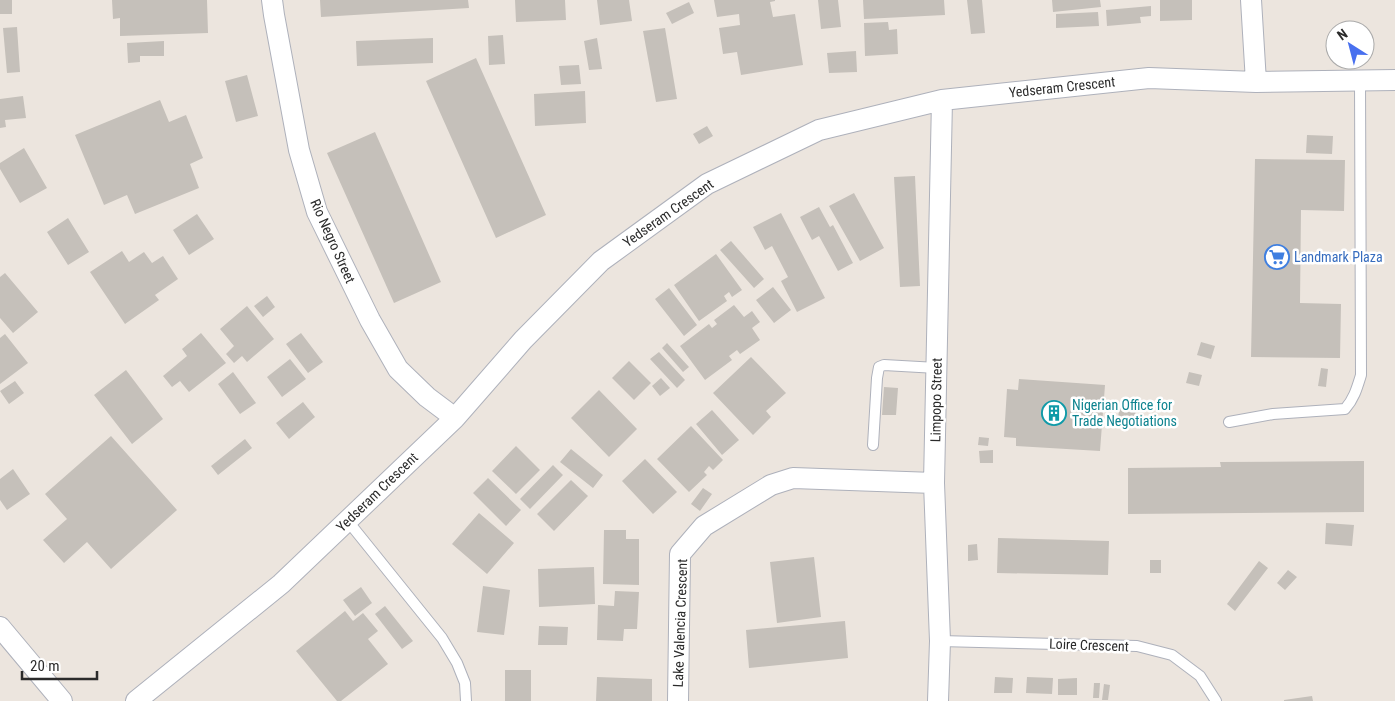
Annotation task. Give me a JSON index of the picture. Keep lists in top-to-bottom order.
{
  "streets": {
    "street": [
      "Yedseram Crescent",
      "Rio Negro Street",
      "Limpopo Street",
      "Lake Valencia Crescent"
    ],
    "lane": ["Loire Crescent"]
  },
  "crossings": [
    ["Yedseram Crescent", "Rio Negro Street"],
    ["Yedseram Crescent", "Limpopo Street"],
    ["Limpopo Street", "Lake Valencia Crescent"],
    ["Limpopo Street", "Loire Crescent"]
  ],
  "places": {
    "supermarket": ["Landmark Plaza"],
    "building": ["Nigerian Office for Trade Negotiations"]
  },
  "scale_bar": "20 m",
  "north": "top left"
}
